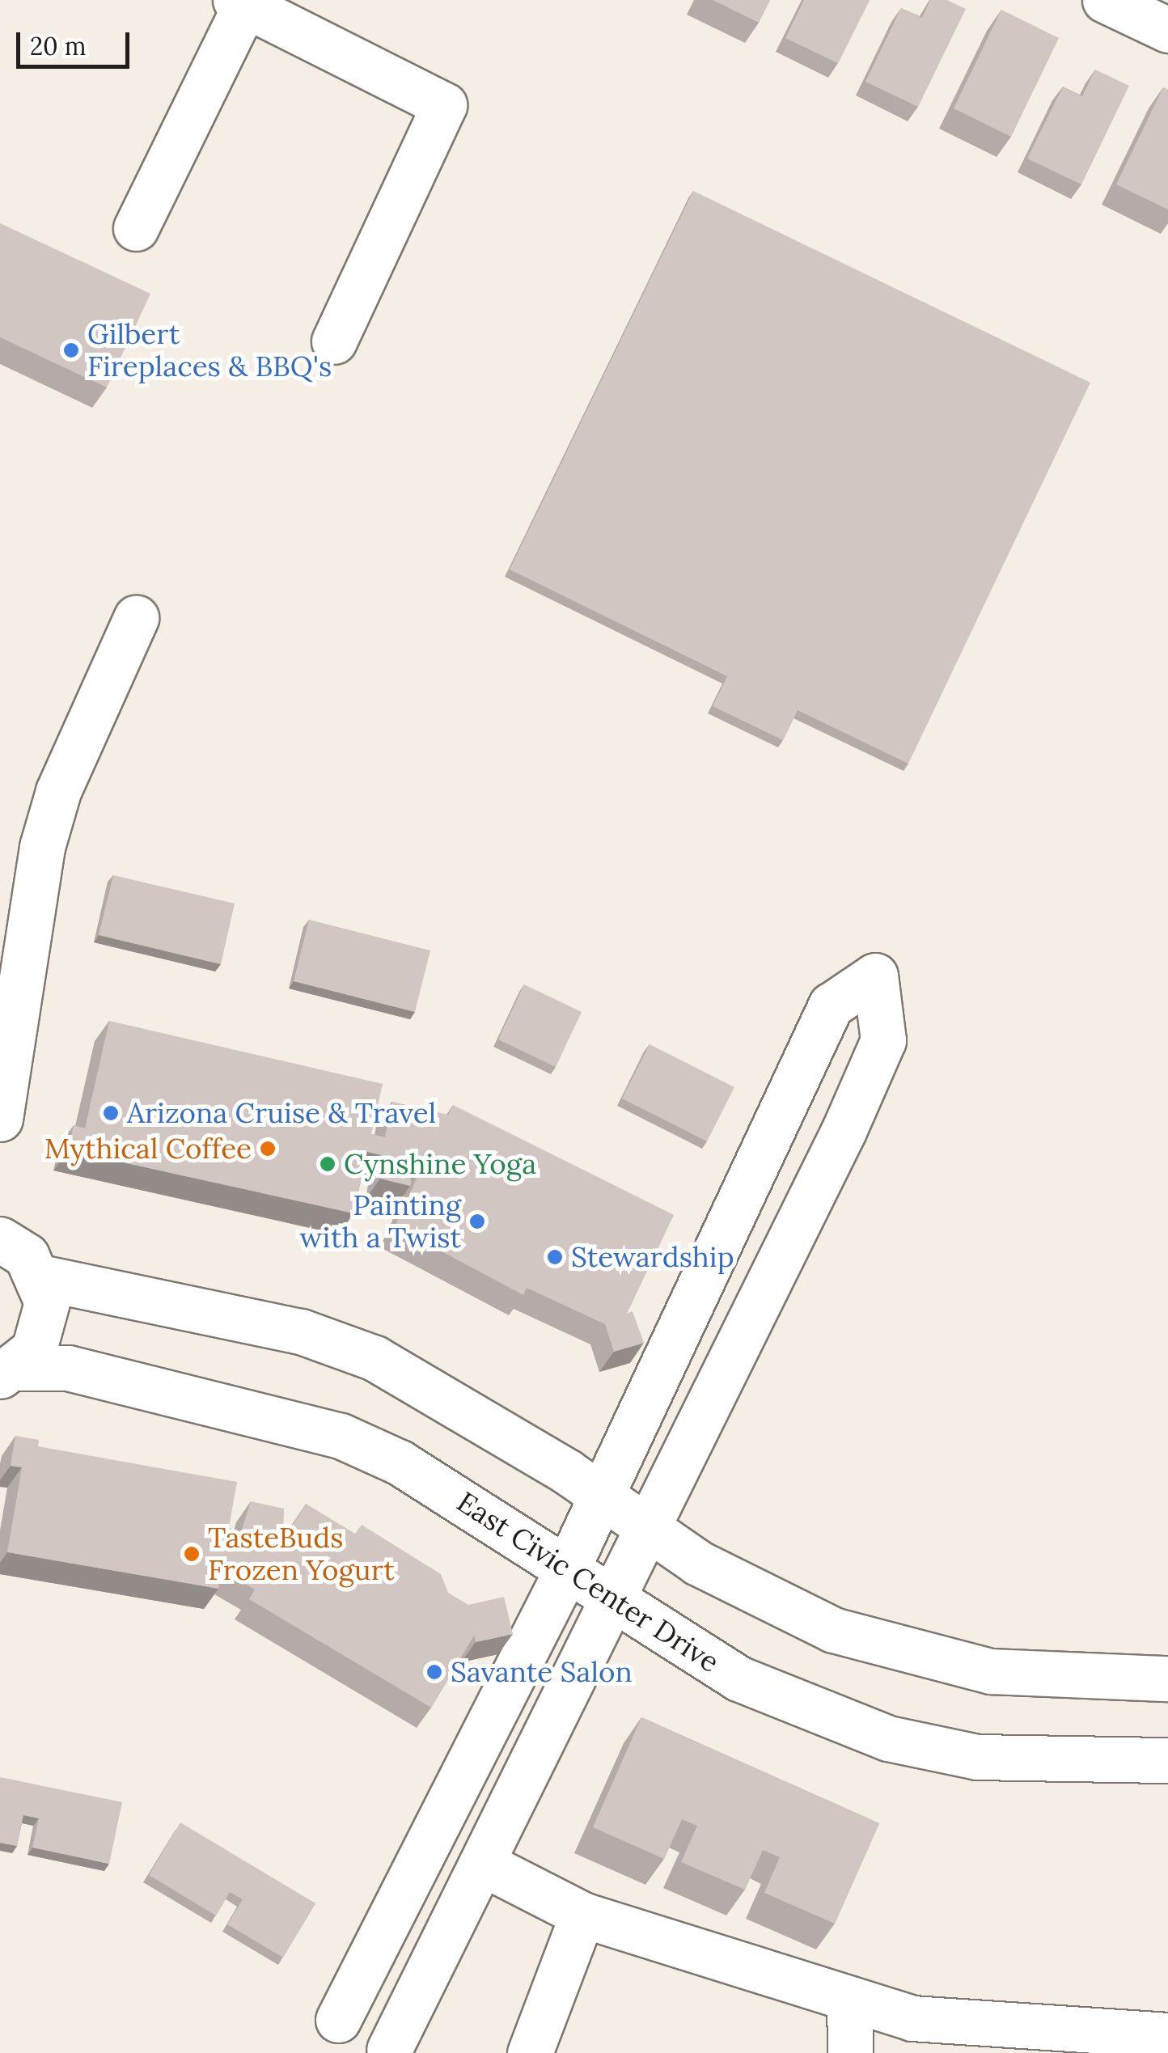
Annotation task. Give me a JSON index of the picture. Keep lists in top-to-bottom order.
{
  "streets": {
    "street": ["East Civic Center Drive"]
  },
  "places": [
    "Gilbert Fireplaces & BBQ's",
    "Arizona Cruise & Travel",
    "Mythical Coffee",
    "Cynshine Yoga",
    "Painting with a Twist",
    "Stewardship",
    "TasteBuds Frozen Yogurt",
    "Savante Salon"
  ],
  "scale_bar": "20 m"
}
